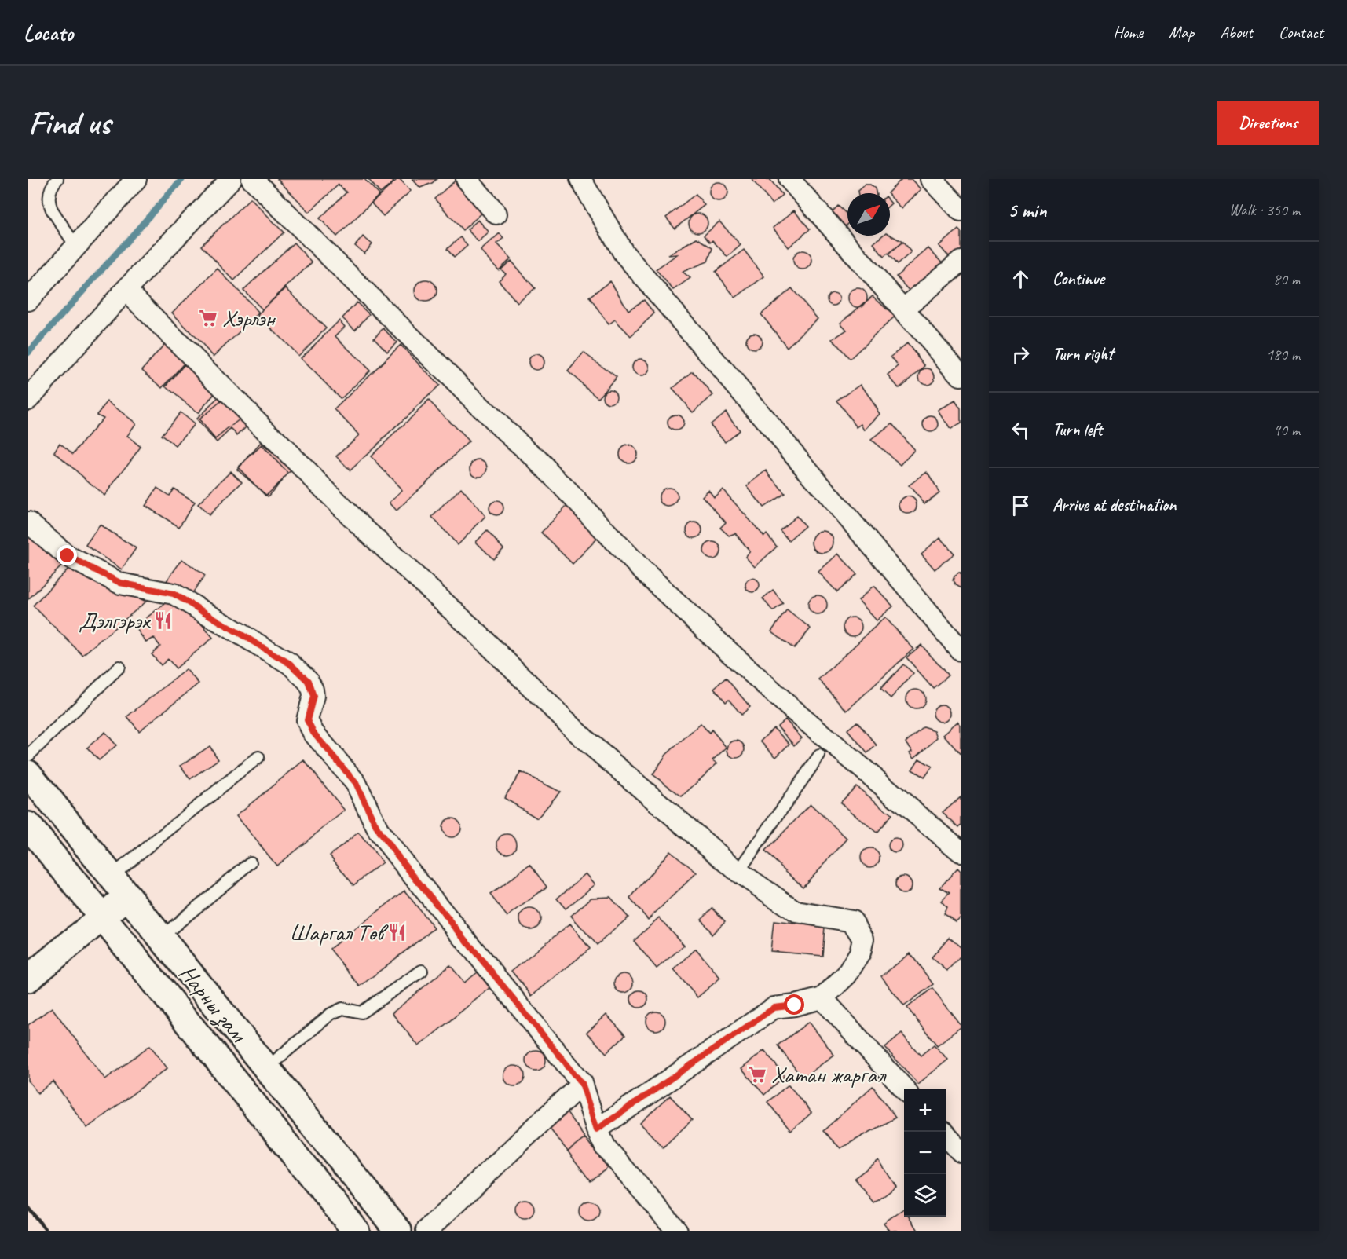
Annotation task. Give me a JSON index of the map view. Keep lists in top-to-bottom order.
{
  "streets": {
    "main road": ["Нарны зам"]
  },
  "places": {
    "supermarket": ["Хэрлэн", "Хатан жаргал"],
    "restaurant": ["Дэлгэрэх", "Шаргал Төв"]
  },
  "north": "top right",
  "page": {
    "header": "Locato",
    "nav": [
      "Home",
      "Map",
      "About",
      "Contact"
    ],
    "buttons": "Directions",
    "title": "Find us",
    "heading": ["5 min", "Walk · 350 m"],
    "list": [
      ["Continue", "80 m"],
      ["Turn right", "180 m"],
      ["Turn left", "90 m"],
      "Arrive at destination"
    ],
    "map_buttons": ["+", "−"]
  }
}
